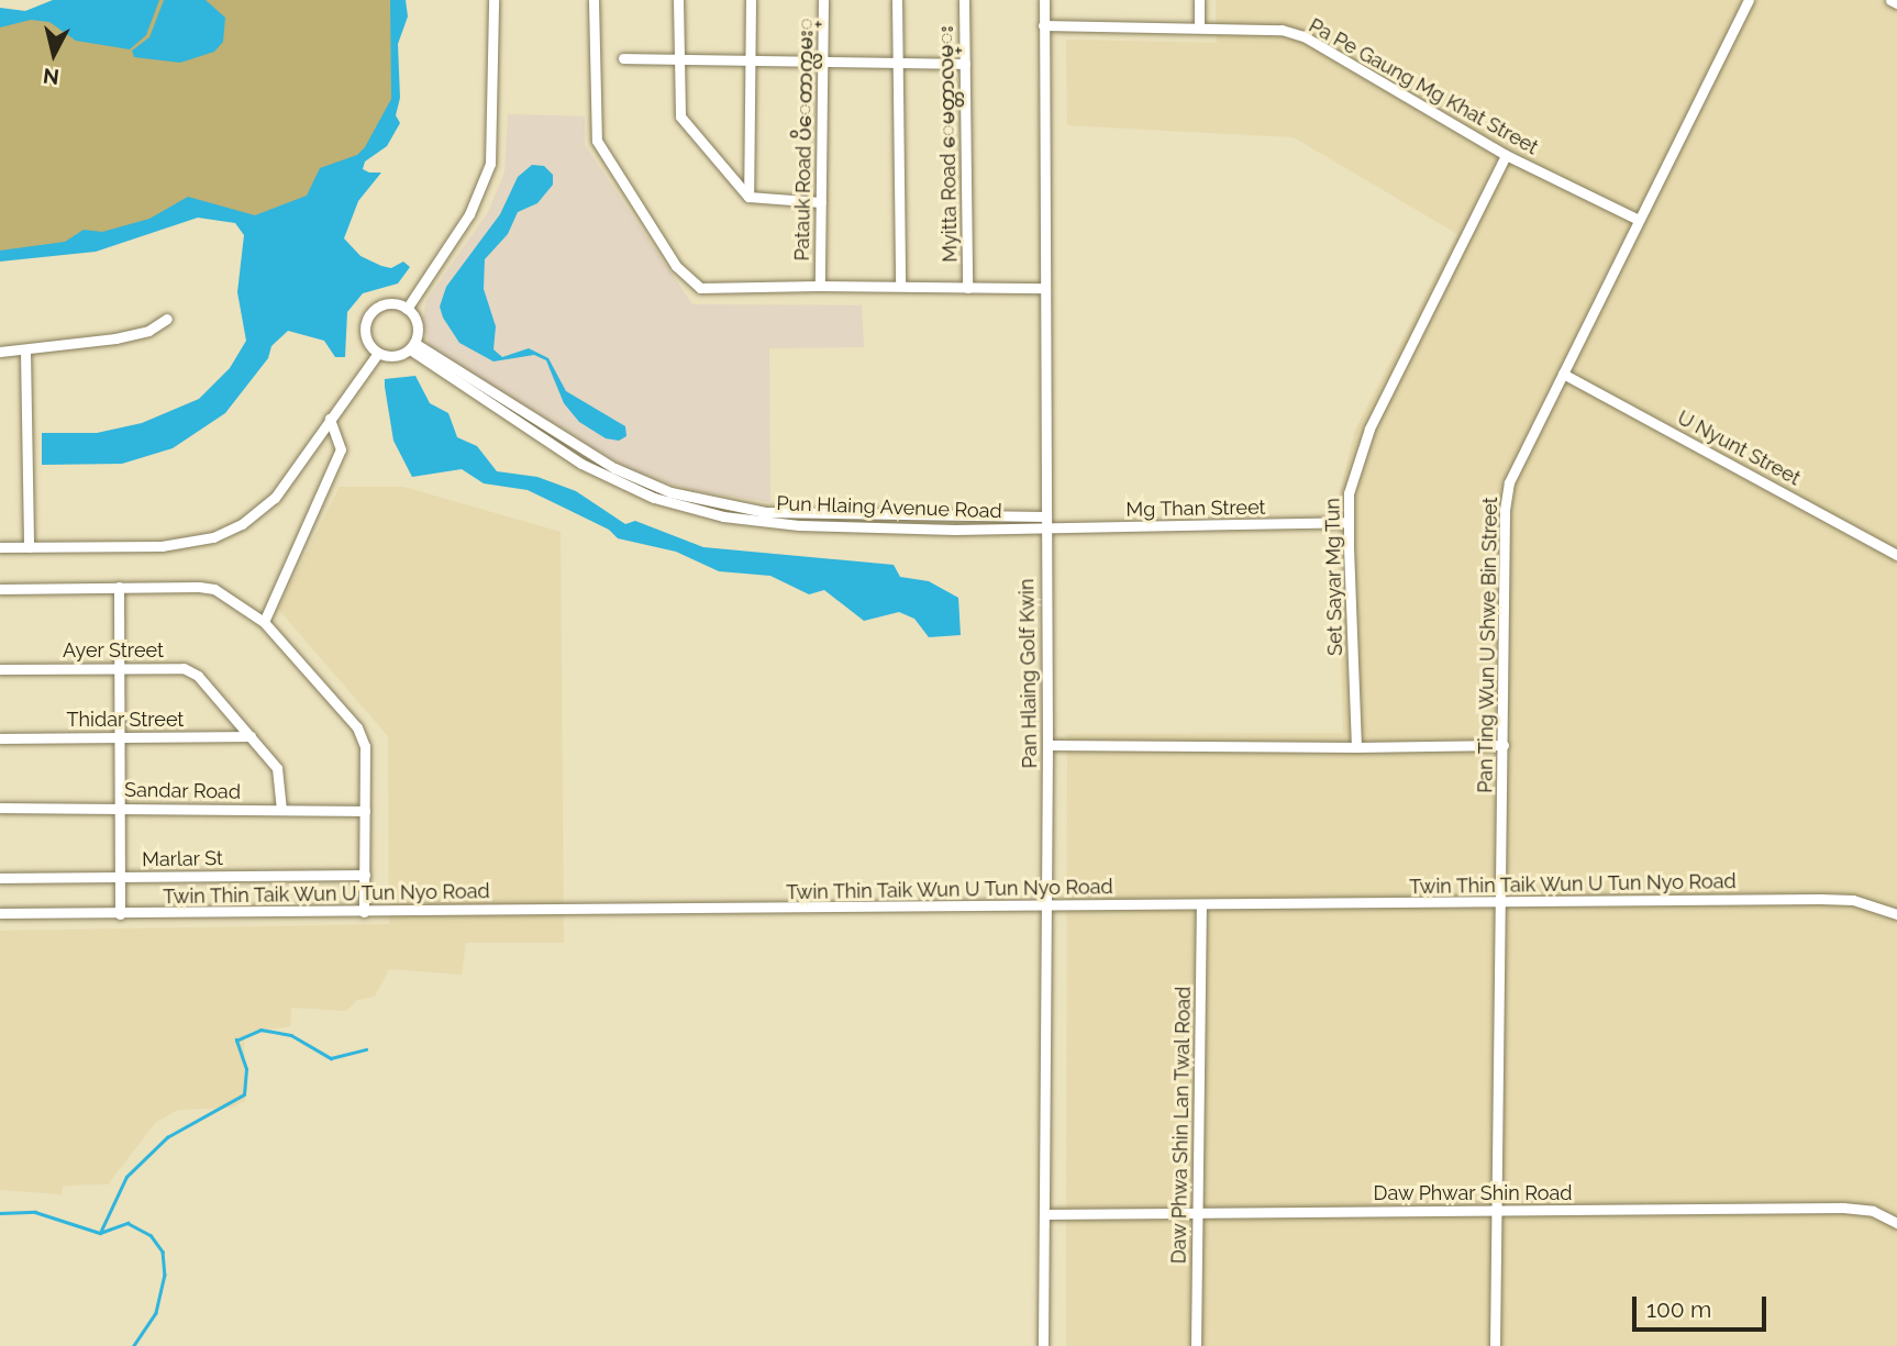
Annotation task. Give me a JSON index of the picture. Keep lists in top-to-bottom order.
{
  "streets": {
    "street": [
      "Pa Pe Gaung Mg Khat Street",
      "Patauk Road ပိေတာက္လမး္",
      "Myitta Road ေမတ္တာလမ္း",
      "U Nyunt Street",
      "Pun Hlaing Avenue Road",
      "Mg Than Street",
      "Set Sayar Mg Tun",
      "Pan Ting Wun U Shwe Bin Street",
      "Ayer Street",
      "Pan Hlaing Golf Kwin",
      "Thidar Street",
      "Sandar Road",
      "Marlar St",
      "Twin Thin Taik Wun U Tun Nyo Road",
      "Daw Phwa Shin Lan Twal Road",
      "Daw Phwar Shin Road"
    ]
  },
  "crossings": [
    ["Pa Pe Gaung Mg Khat Street", "Set Sayar Mg Tun"],
    ["Pa Pe Gaung Mg Khat Street", "Pan Ting Wun U Shwe Bin Street"],
    ["Pa Pe Gaung Mg Khat Street", "Pan Hlaing Golf Kwin"],
    ["Patauk Road ပိေတာက္လမး္", "Myitta Road ေမတ္တာလမ္း"],
    ["Patauk Road ပိေတာက္လမး္", "Pan Hlaing Golf Kwin"],
    ["U Nyunt Street", "Pan Ting Wun U Shwe Bin Street"],
    ["Pun Hlaing Avenue Road", "Mg Than Street"],
    ["Pun Hlaing Avenue Road", "Pan Hlaing Golf Kwin"],
    ["Mg Than Street", "Set Sayar Mg Tun"],
    ["Mg Than Street", "Pan Hlaing Golf Kwin"],
    ["Pan Ting Wun U Shwe Bin Street", "Twin Thin Taik Wun U Tun Nyo Road"],
    ["Pan Ting Wun U Shwe Bin Street", "Daw Phwar Shin Road"],
    ["Ayer Street", "Thidar Street"],
    ["Ayer Street", "Sandar Road"],
    ["Pan Hlaing Golf Kwin", "Twin Thin Taik Wun U Tun Nyo Road"],
    ["Pan Hlaing Golf Kwin", "Daw Phwar Shin Road"],
    ["Twin Thin Taik Wun U Tun Nyo Road", "Daw Phwa Shin Lan Twal Road"],
    ["Daw Phwa Shin Lan Twal Road", "Daw Phwar Shin Road"]
  ],
  "scale_bar": "100 m",
  "north": "bottom"
}
